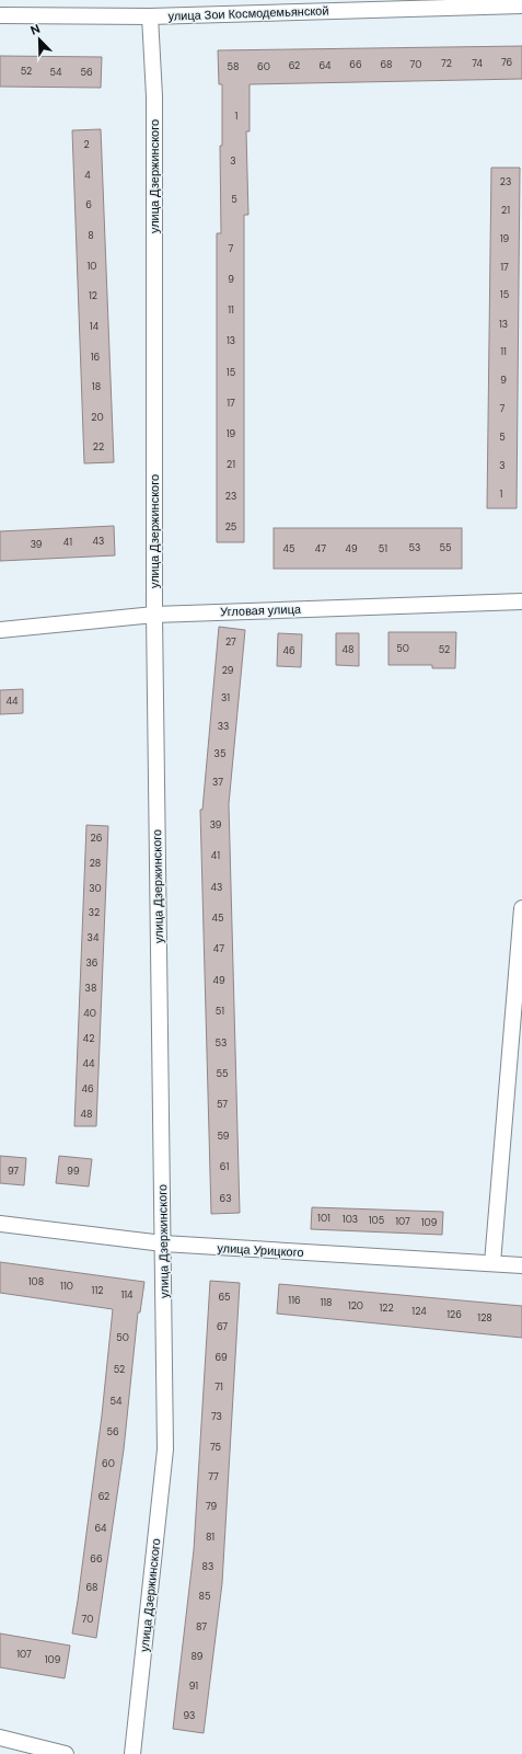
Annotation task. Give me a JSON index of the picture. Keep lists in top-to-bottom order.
{
  "streets": {
    "street": [
      "улица Зои Космодемьянской",
      "улица Дзержинского",
      "Угловая улица",
      "улица Урицкого"
    ]
  },
  "crossings": [
    ["улица Зои Космодемьянской", "улица Дзержинского"],
    ["улица Дзержинского", "Угловая улица"],
    ["улица Дзержинского", "улица Урицкого"]
  ],
  "house_numbers": [
    "76",
    "72",
    "74",
    "66",
    "68",
    "70",
    "62",
    "64",
    "58",
    "60",
    "52",
    "54",
    "56",
    "1",
    "2",
    "3",
    "4",
    "23",
    "5",
    "6",
    "21",
    "8",
    "19",
    "7",
    "10",
    "17",
    "9",
    "15",
    "12",
    "11",
    "13",
    "14",
    "13",
    "11",
    "16",
    "15",
    "9",
    "18",
    "17",
    "7",
    "20",
    "19",
    "5",
    "22",
    "21",
    "3",
    "1",
    "23",
    "25",
    "43",
    "41",
    "39",
    "53",
    "55",
    "45",
    "47",
    "49",
    "51",
    "27",
    "50",
    "48",
    "52",
    "46",
    "29",
    "31",
    "44",
    "33",
    "35",
    "37",
    "39",
    "26",
    "41",
    "28",
    "43",
    "30",
    "32",
    "45",
    "34",
    "47",
    "36",
    "49",
    "38",
    "51",
    "40",
    "42",
    "53",
    "44",
    "55",
    "46",
    "57",
    "48",
    "59",
    "61",
    "97",
    "99",
    "63",
    "101",
    "103",
    "105",
    "107",
    "109",
    "108",
    "110",
    "112",
    "114",
    "65",
    "116",
    "118",
    "120",
    "122",
    "124",
    "126",
    "128",
    "67",
    "50",
    "69",
    "52",
    "71",
    "54",
    "73",
    "56",
    "75",
    "60",
    "77",
    "62",
    "79",
    "64",
    "81",
    "66",
    "83",
    "68",
    "85",
    "70",
    "87",
    "107",
    "89",
    "109",
    "91",
    "93"
  ],
  "north": "top left"
}
